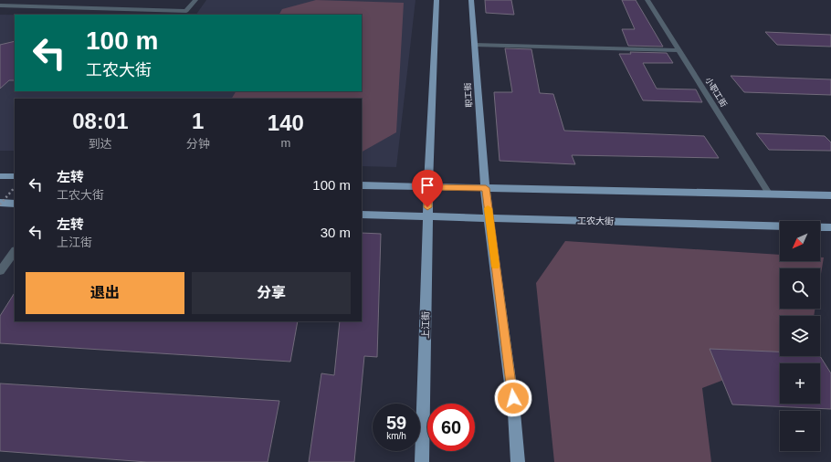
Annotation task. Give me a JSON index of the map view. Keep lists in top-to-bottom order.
{
  "streets": {
    "main road": ["职工街", "工农大街", "上江街"],
    "lane": ["小职工街"]
  },
  "crossings": [
    ["工农大街", "上江街"]
  ],
  "north": "bottom left",
  "page": {
    "turn": ["100 m", "工农大街"],
    "eta": [
      "08:01",
      "到达",
      "1",
      "分钟",
      "140",
      "m"
    ],
    "list": [
      {
        "name": "左转",
        "note": "工农大街",
        "value": "100 m"
      },
      {
        "name": "左转",
        "note": "上江街",
        "value": "30 m"
      }
    ],
    "map_buttons": ["+", "−"],
    "buttons": ["退出", "分享"],
    "speed": "59 km/h",
    "limit": "60"
  }
}
